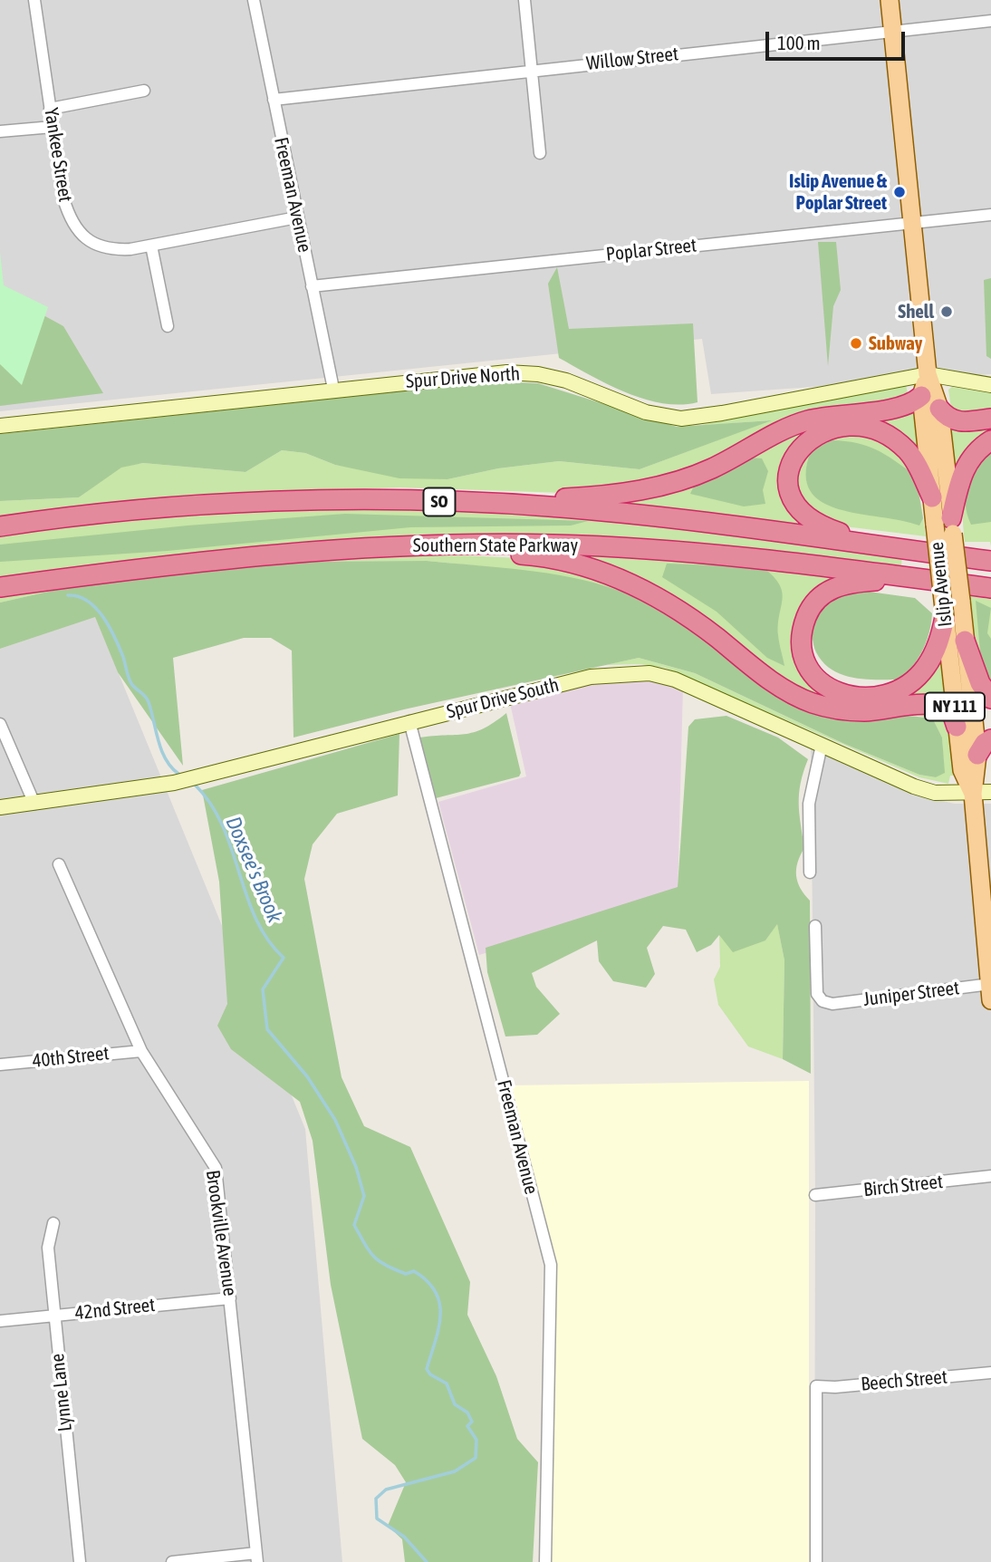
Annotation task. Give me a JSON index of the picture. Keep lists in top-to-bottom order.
{
  "streets": {
    "highway": ["SO", "Southern State Parkway"],
    "main road": ["Islip Avenue", "NY 111"],
    "street": [
      "Willow Street",
      "Yankee Street",
      "Freeman Avenue",
      "Poplar Street",
      "Spur Drive North",
      "Spur Drive South",
      "Juniper Street",
      "40th Street",
      "Birch Street",
      "Brookville Avenue",
      "42nd Street",
      "Beech Street",
      "Lynne Lane"
    ]
  },
  "crossings": [
    ["Willow Street", "Freeman Avenue"],
    ["Willow Street", "Islip Avenue"],
    ["Yankee Street", "Freeman Avenue"],
    ["Freeman Avenue", "Poplar Street"],
    ["Freeman Avenue", "Spur Drive North"],
    ["Freeman Avenue", "Spur Drive South"],
    ["Poplar Street", "Islip Avenue"],
    ["Spur Drive North", "Islip Avenue"],
    ["Islip Avenue", "Spur Drive South"],
    ["Islip Avenue", "Juniper Street"],
    ["40th Street", "Brookville Avenue"],
    ["Brookville Avenue", "42nd Street"],
    ["42nd Street", "Lynne Lane"]
  ],
  "water": ["Doxsee's Brook"],
  "places": ["Islip Avenue & Poplar Street", "Shell", "Subway"],
  "scale_bar": "100 m"
}
